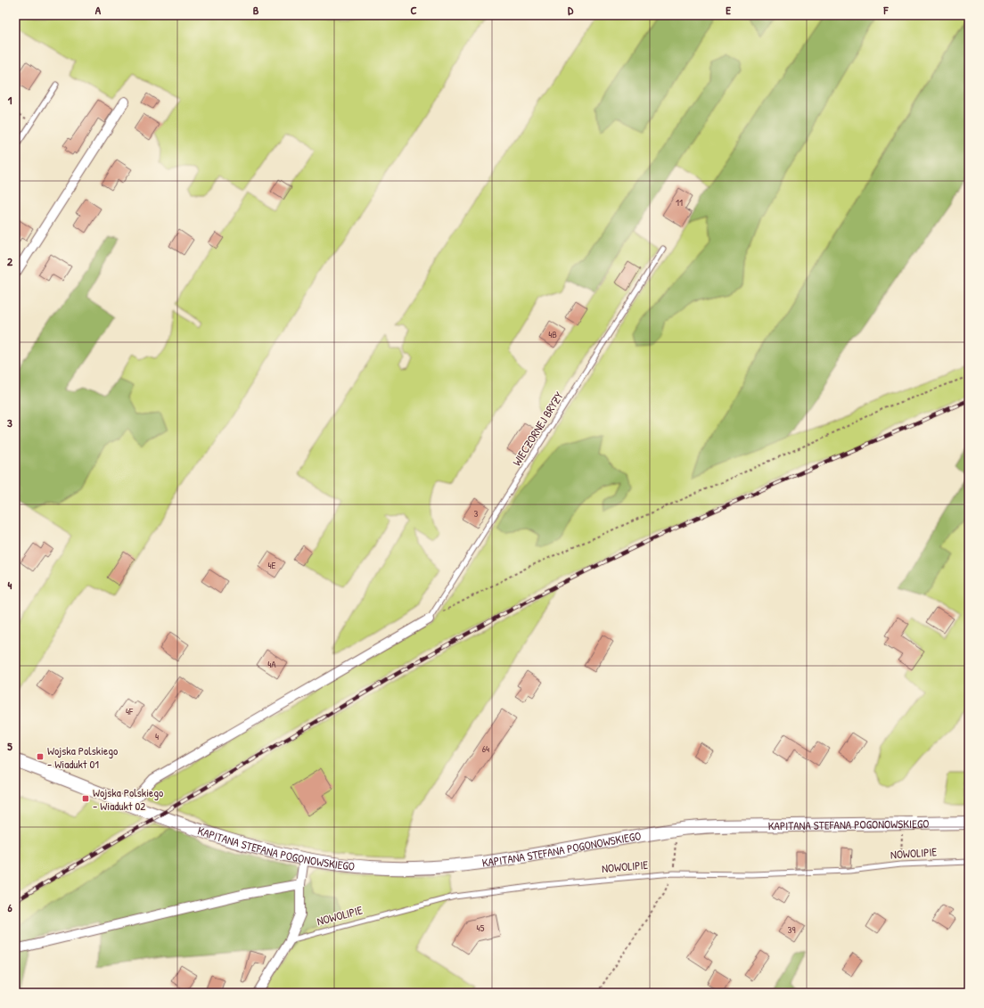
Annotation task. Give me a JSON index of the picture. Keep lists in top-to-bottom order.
{
  "streets": {
    "main road": ["KAPITANA STEFANA POGONOWSKIEGO"],
    "street": ["NOWOLIPIE"],
    "lane": ["WIECZORNEJ BRYZY"]
  },
  "crossings": [
    ["KAPITANA STEFANA POGONOWSKIEGO", "NOWOLIPIE"]
  ],
  "places": {
    "transit": ["Wojska Polskiego - Wiadukt 01", "Wojska Polskiego - Wiadukt 02"]
  },
  "house_numbers": [
    "11",
    "4B",
    "3",
    "4E",
    "4A",
    "4F",
    "4",
    "64",
    "45",
    "39"
  ],
  "grid": {
    "columns": [
      "A",
      "B",
      "C",
      "D",
      "E",
      "F"
    ],
    "rows": [
      "1",
      "2",
      "3",
      "4",
      "5",
      "6"
    ]
  }
}
